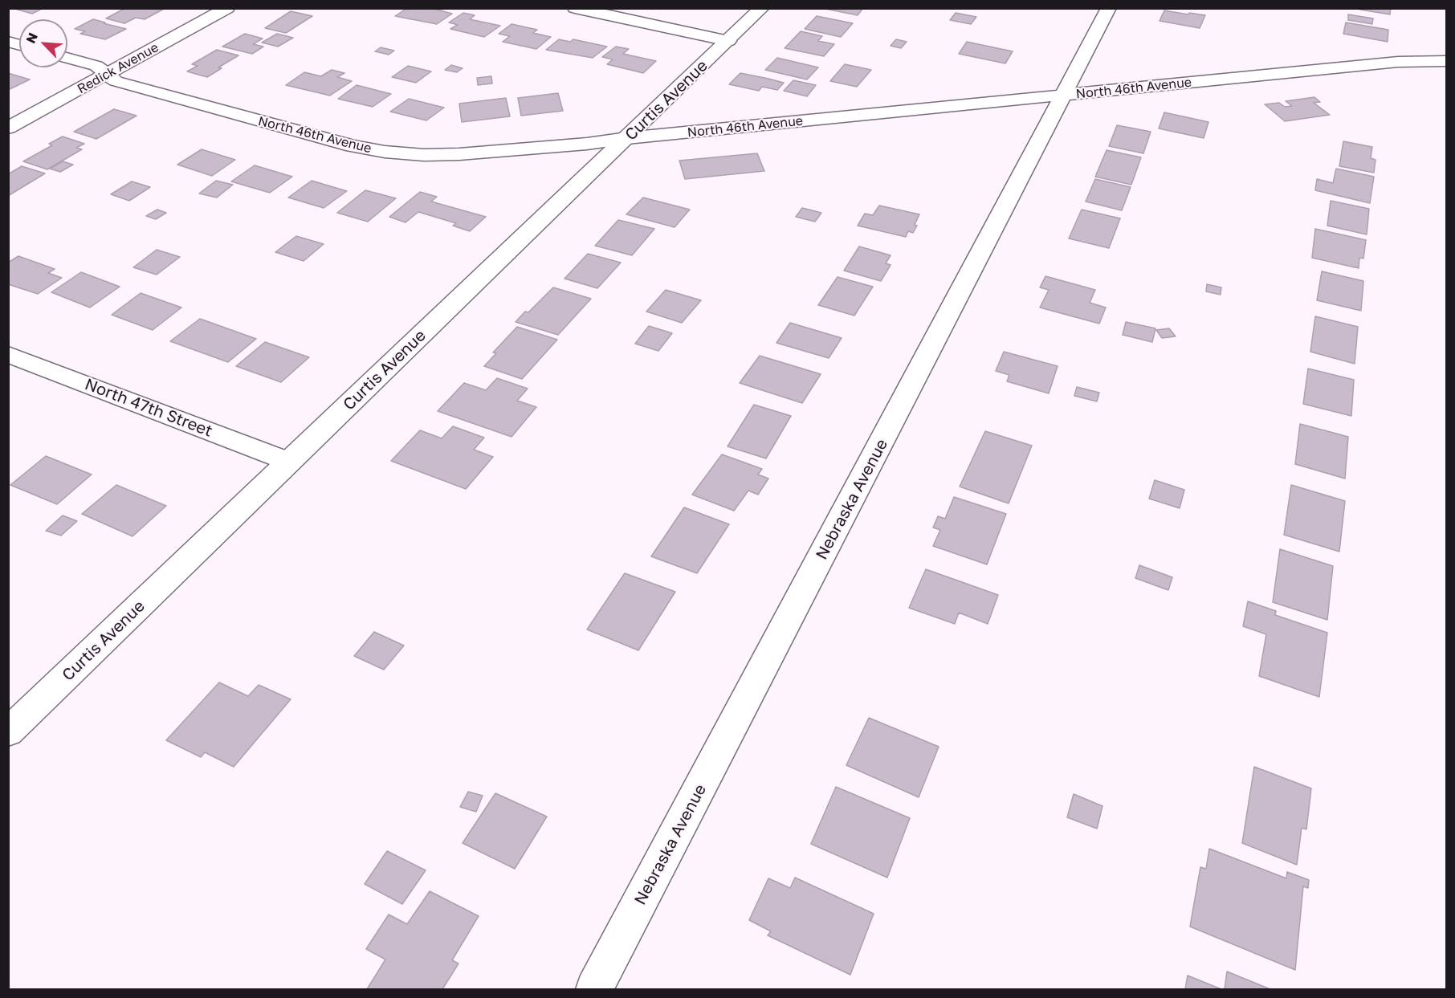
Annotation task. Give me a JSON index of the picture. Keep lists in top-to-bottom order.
{
  "streets": {
    "street": [
      "Redick Avenue",
      "North 46th Avenue",
      "Curtis Avenue",
      "North 47th Street",
      "Nebraska Avenue"
    ]
  },
  "crossings": [
    ["Redick Avenue", "North 46th Avenue"],
    ["North 46th Avenue", "Curtis Avenue"],
    ["North 46th Avenue", "Nebraska Avenue"],
    ["Curtis Avenue", "North 47th Street"]
  ],
  "north": "top left"
}
